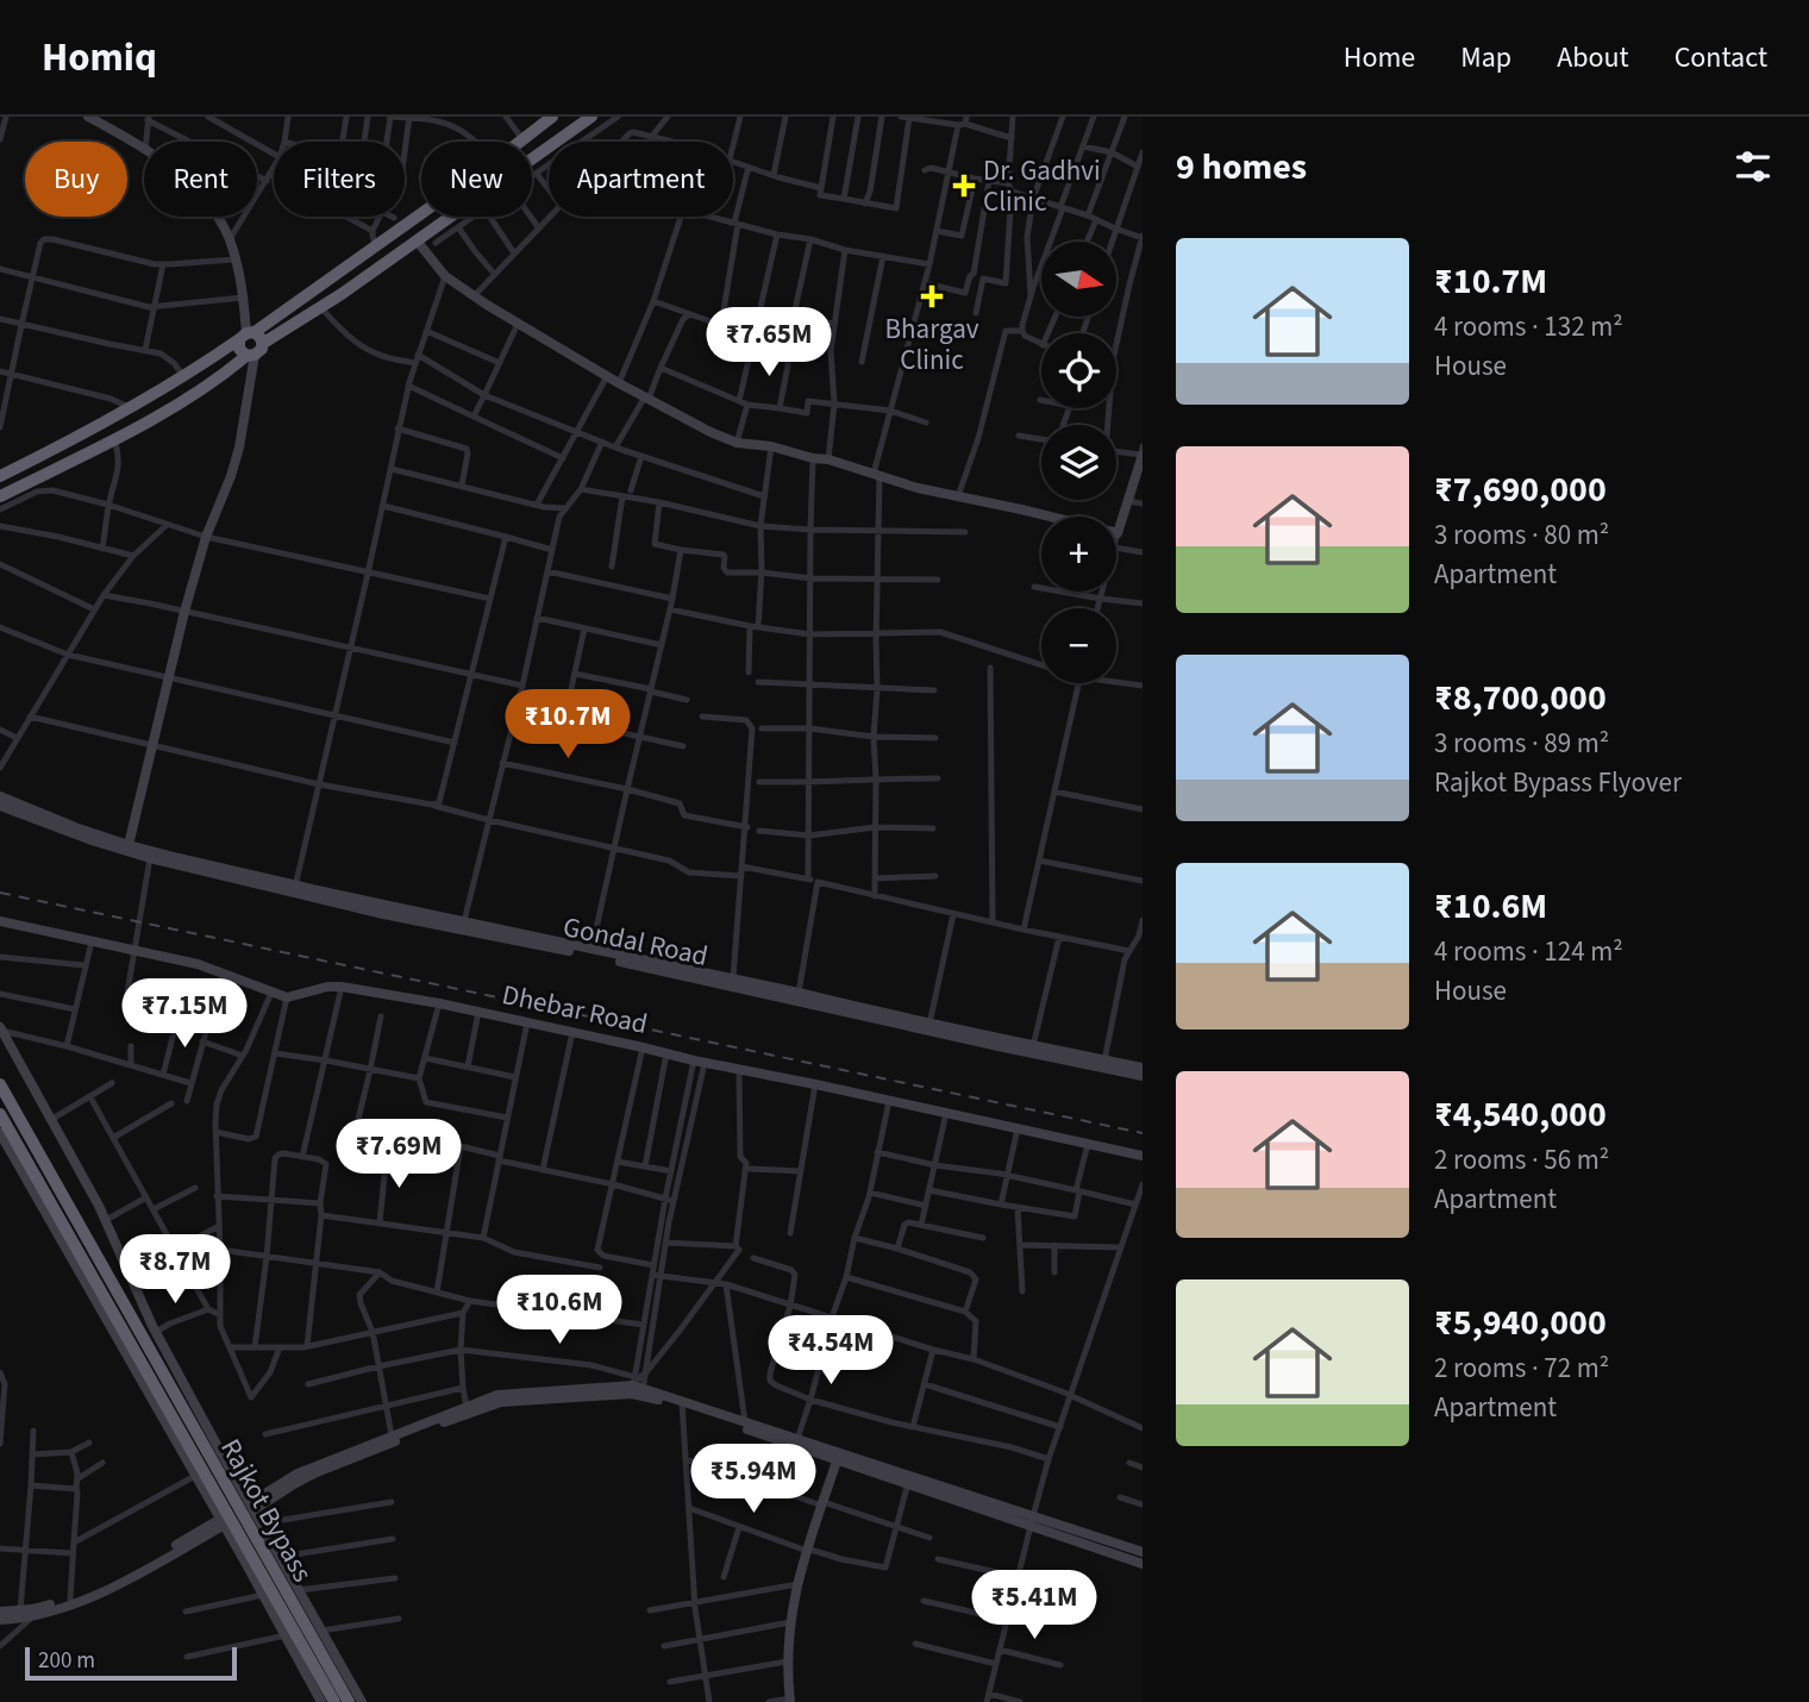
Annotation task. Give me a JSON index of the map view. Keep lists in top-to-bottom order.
{
  "streets": {
    "highway": ["Rajkot Bypass"],
    "street": ["Gondal Road", "Dhebar Road"]
  },
  "places": {
    "health": ["Dr. Gadhvi Clinic", "Bhargav Clinic"]
  },
  "scale_bar": "200 m",
  "north": "right",
  "page": {
    "header": "Homiq",
    "nav": [
      "Home",
      "Map",
      "About",
      "Contact"
    ],
    "heading": "9 homes",
    "chip": [
      "Buy",
      "Rent",
      "Filters",
      "New",
      "Apartment"
    ],
    "list": [
      {
        "name": "₹10.7M",
        "note": "4 rooms · 132 m² · House"
      },
      {
        "name": "₹7,690,000",
        "note": "3 rooms · 80 m² · Apartment"
      },
      {
        "name": "₹8,700,000",
        "note": "3 rooms · 89 m² · Rajkot Bypass Flyover"
      },
      {
        "name": "₹10.6M",
        "note": "4 rooms · 124 m² · House"
      },
      {
        "name": "₹4,540,000",
        "note": "2 rooms · 56 m² · Apartment"
      },
      {
        "name": "₹5,940,000",
        "note": "2 rooms · 72 m² · Apartment"
      }
    ],
    "map_buttons": ["+", "−"],
    "price": [
      "₹7.65M",
      "₹10.7M",
      "₹7.15M",
      "₹7.69M",
      "₹8.7M",
      "₹10.6M",
      "₹4.54M",
      "₹5.94M",
      "₹5.41M"
    ],
    "scale": "200 m"
  }
}
